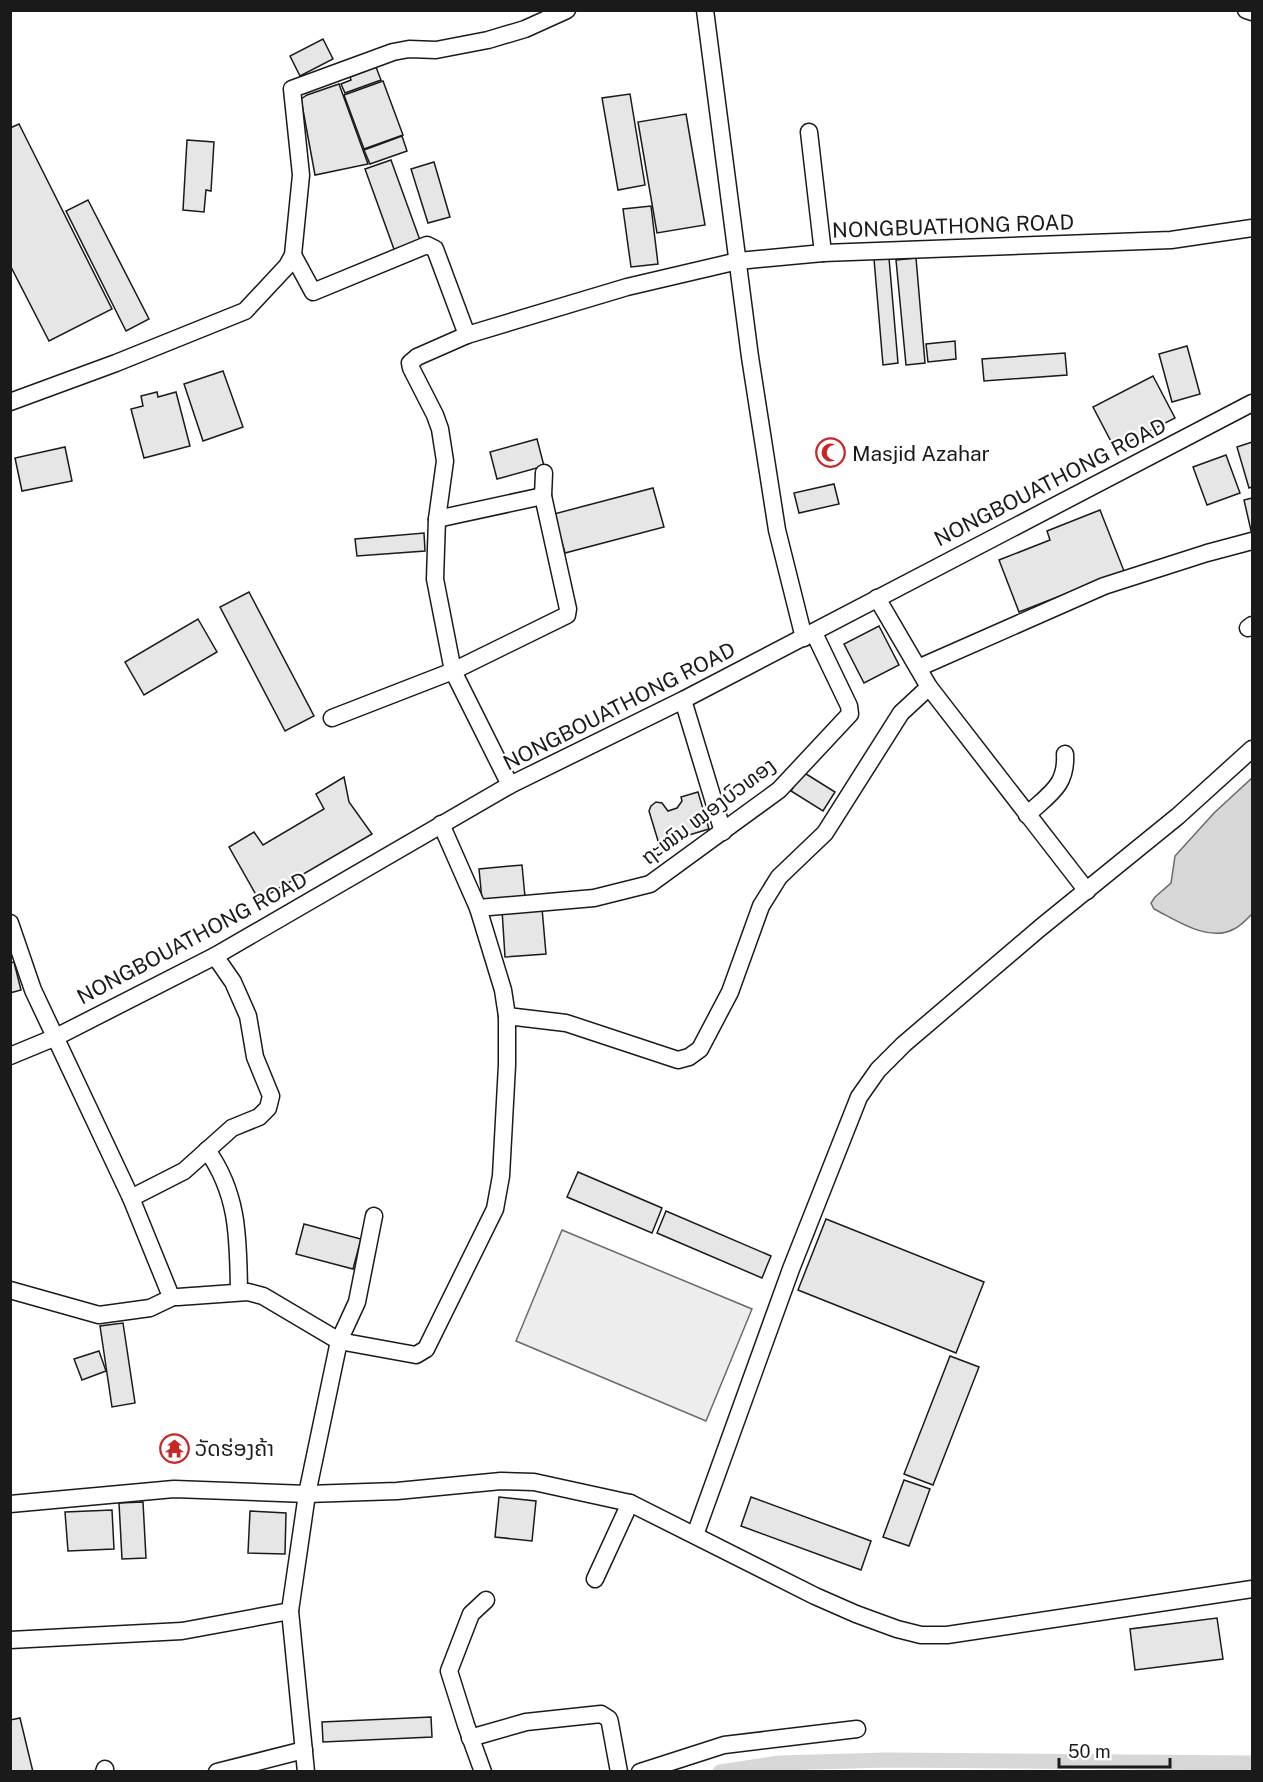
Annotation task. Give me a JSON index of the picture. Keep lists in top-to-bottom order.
{
  "streets": {
    "street": ["NONGBUATHONG ROAD", "NONGBOUATHONG ROAD", "ຖະໜົນ ໝອງບົວທອງ"]
  },
  "crossings": [
    ["NONGBOUATHONG ROAD", "ຖະໜົນ ໝອງບົວທອງ"]
  ],
  "places": {
    "mosque": ["Masjid Azahar"],
    "temple": ["ວັດຮ່ອງຄ້າ"]
  },
  "scale_bar": "50 m"
}
